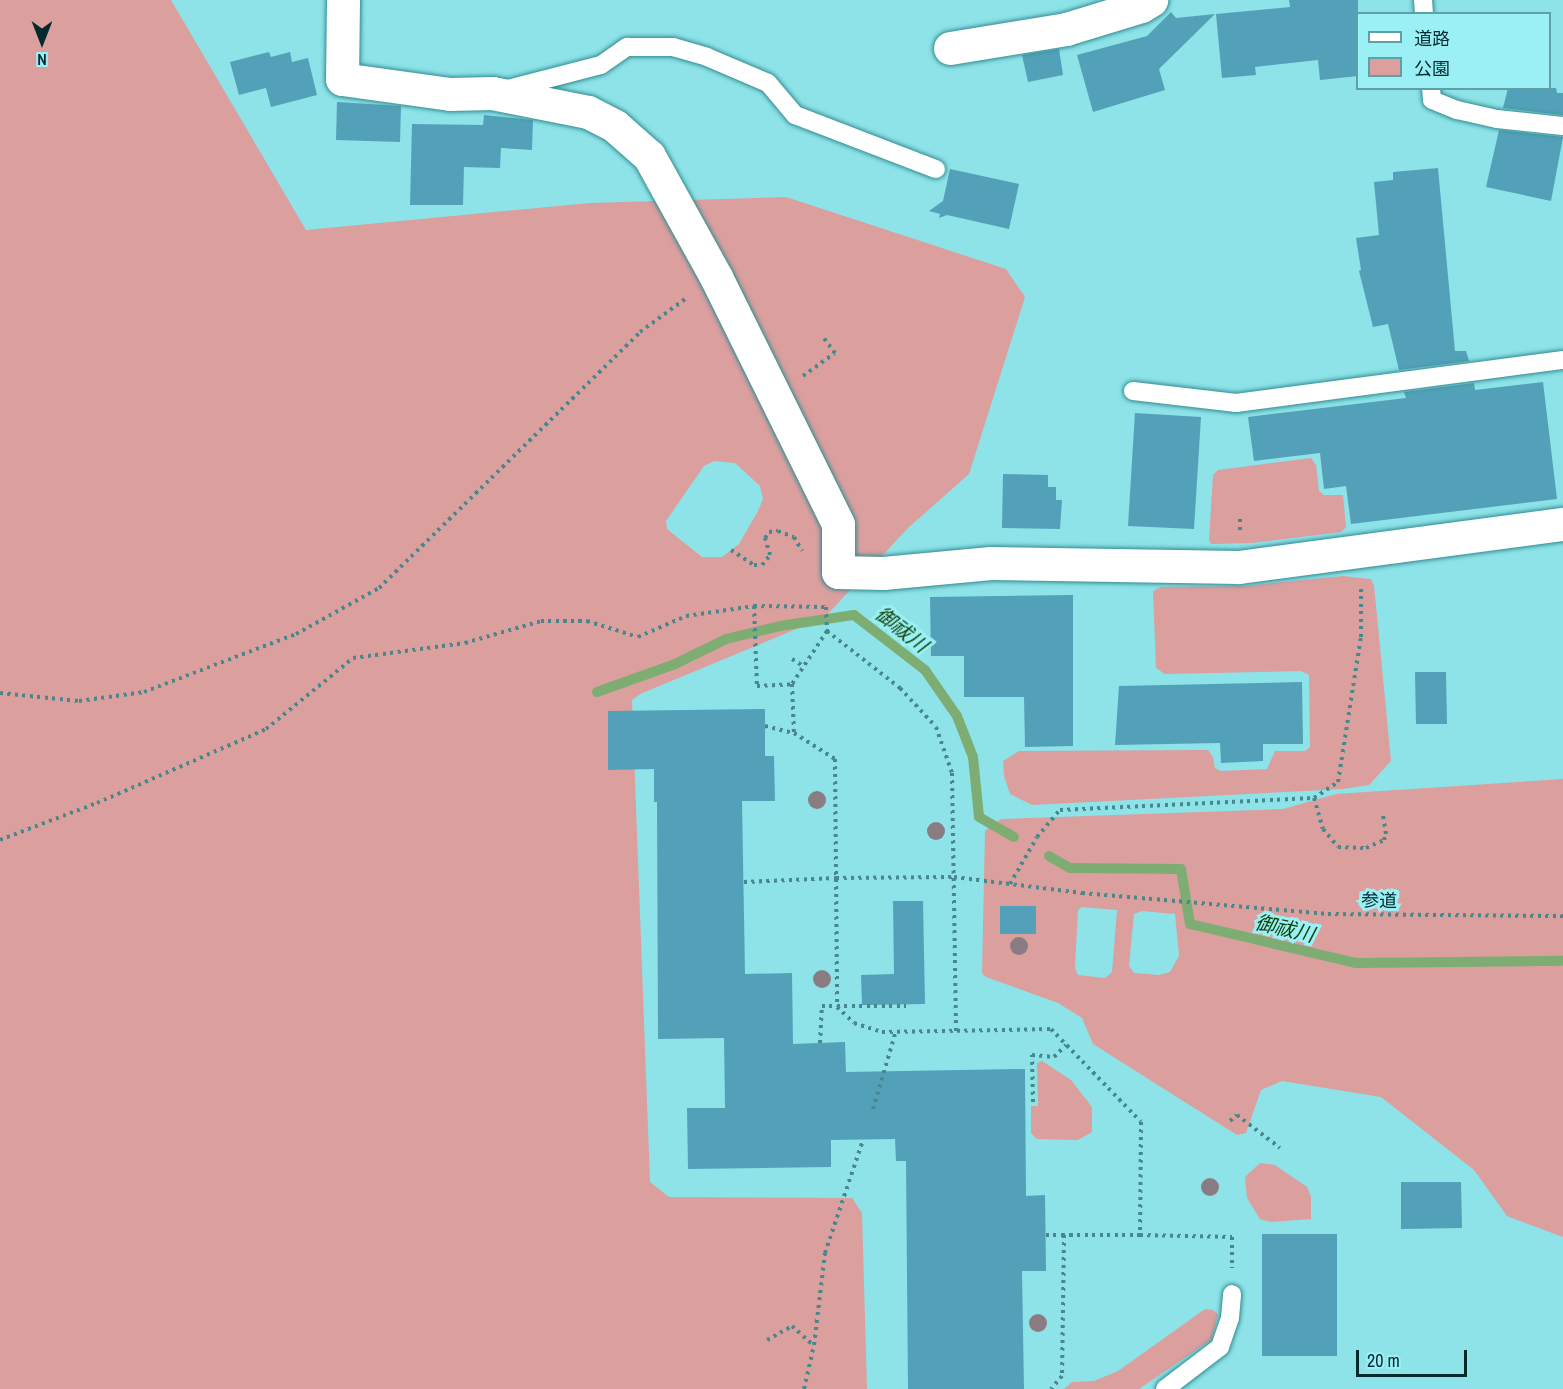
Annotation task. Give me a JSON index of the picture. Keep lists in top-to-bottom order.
{
  "streets": {
    "path": ["参道"]
  },
  "water": ["御祓川"],
  "legend": ["道路", "公園"],
  "scale_bar": "20 m",
  "north": "bottom"
}
